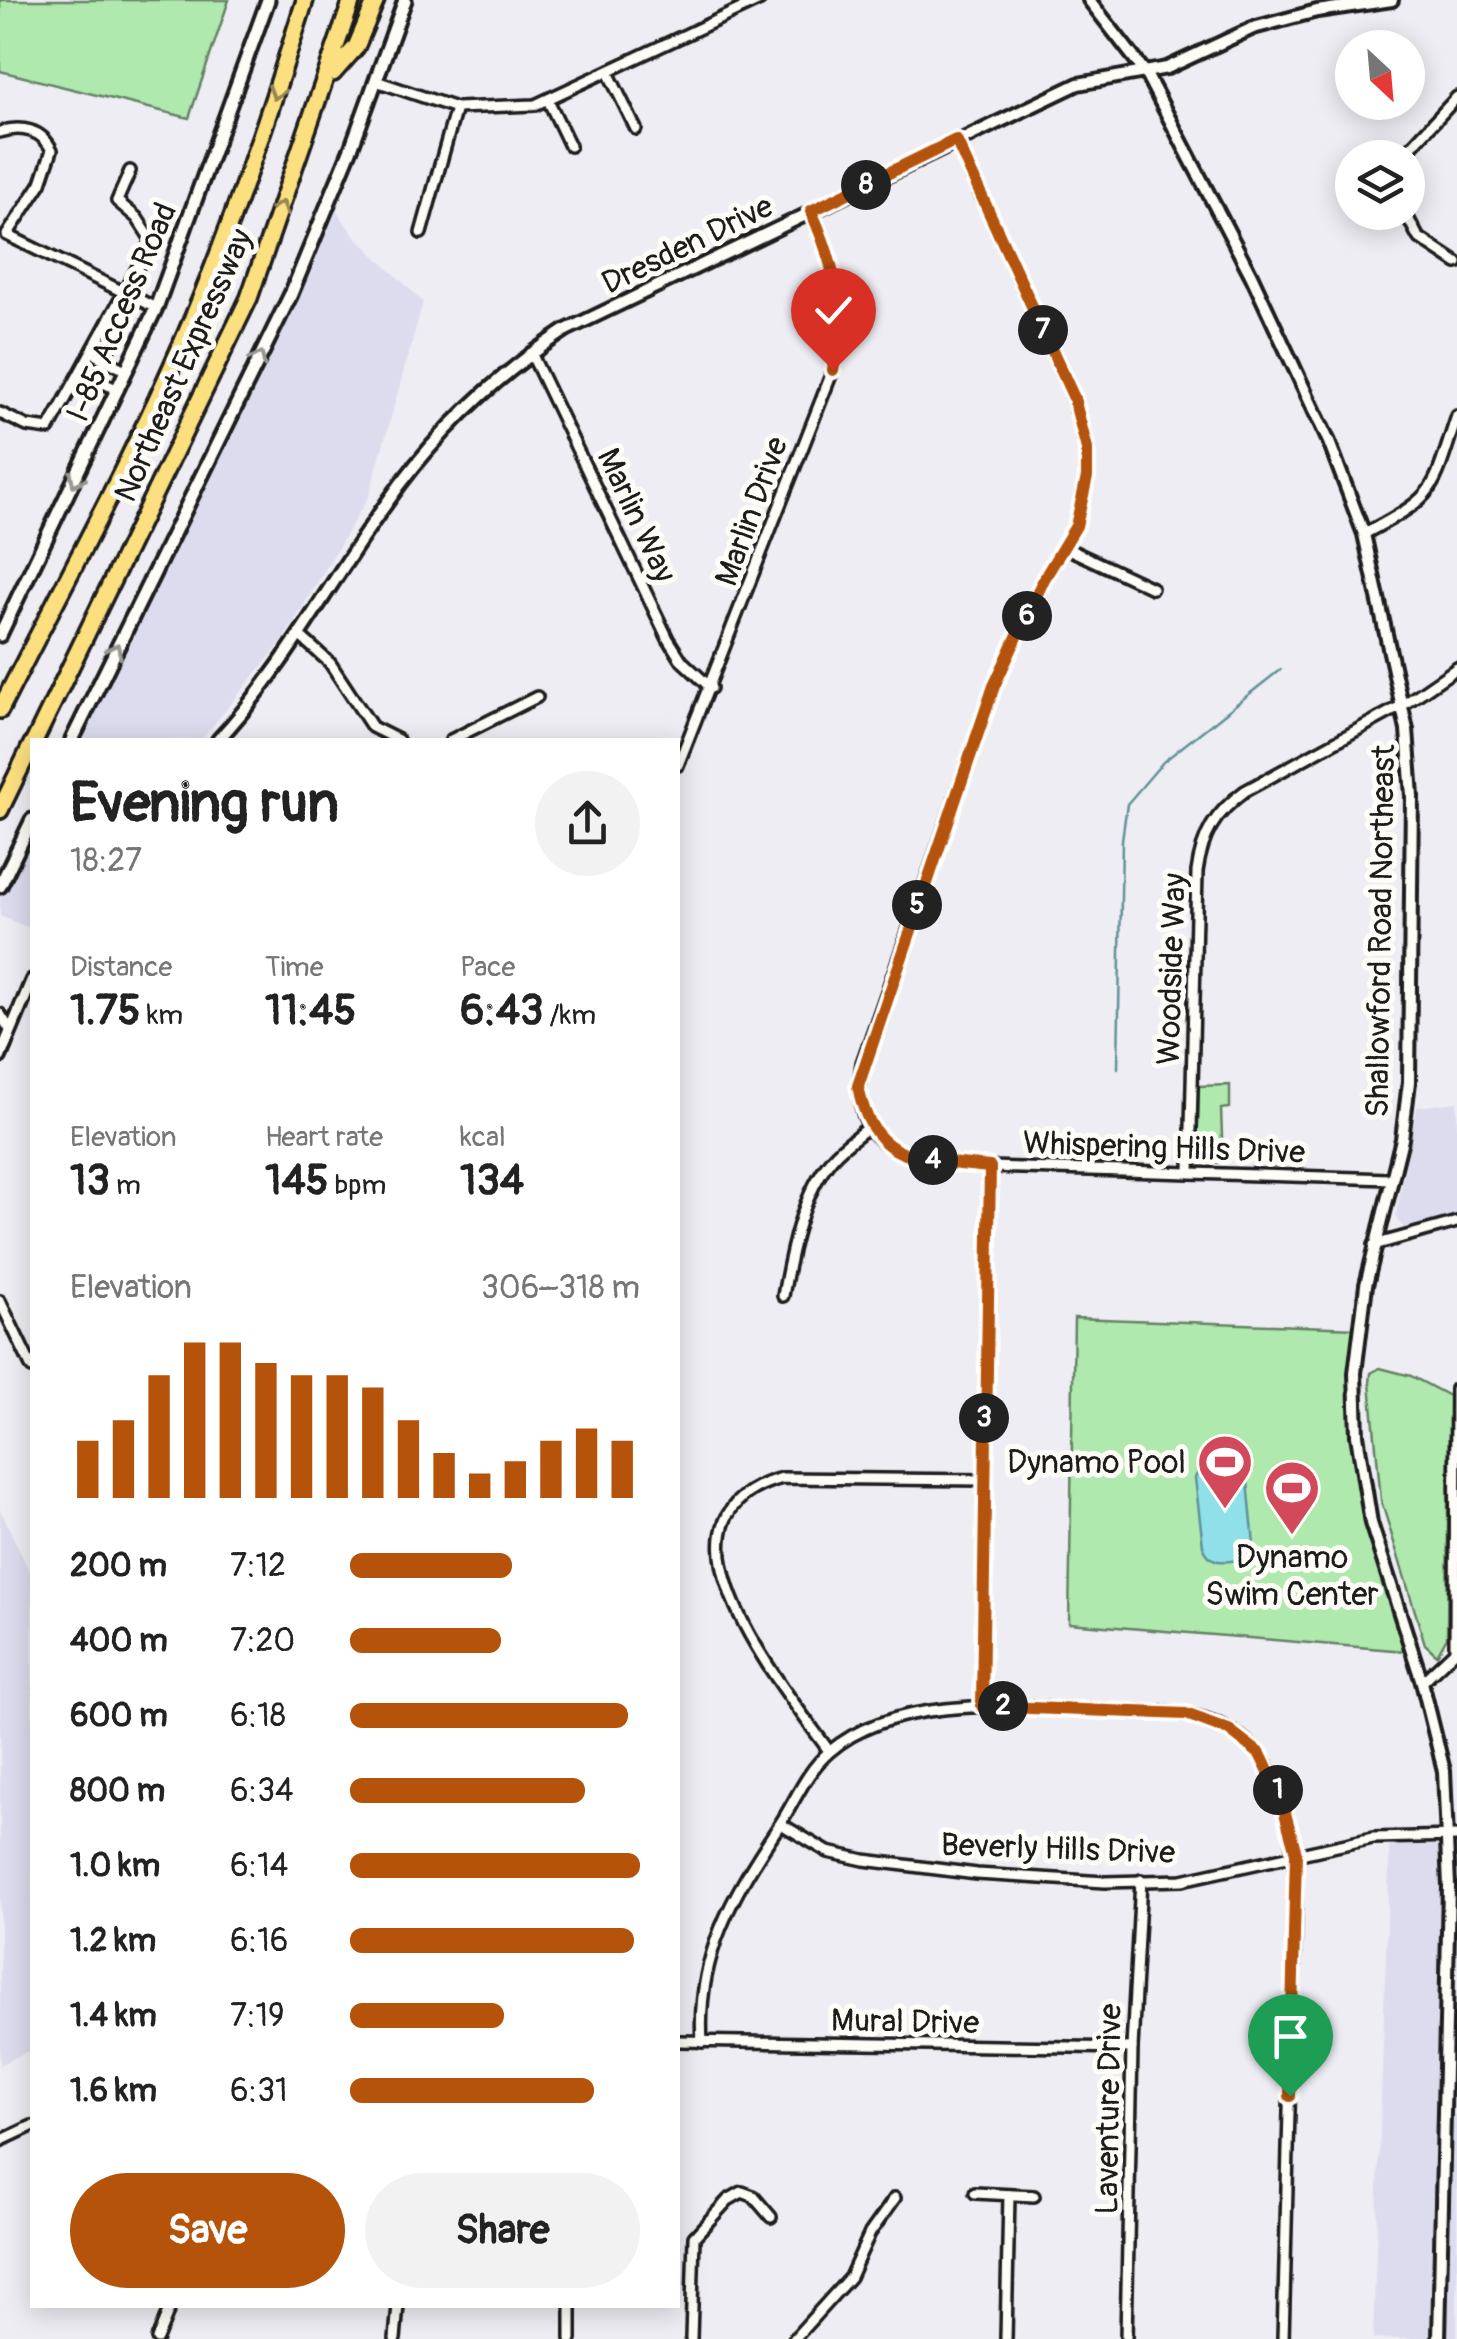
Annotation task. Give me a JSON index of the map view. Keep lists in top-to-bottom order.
{
  "streets": {
    "highway": ["Northeast Expressway"],
    "main road": ["I-85 Access Road"],
    "street": [
      "Dresden Drive",
      "Marlin Drive",
      "Marlin Way",
      "Shallowford Road Northeast",
      "Woodside Way",
      "Whispering Hills Drive",
      "Beverly Hills Drive",
      "Mural Drive",
      "Laventure Drive"
    ]
  },
  "crossings": [
    ["Dresden Drive", "Marlin Drive"],
    ["Dresden Drive", "Marlin Way"],
    ["Dresden Drive", "Shallowford Road Northeast"],
    ["Marlin Drive", "Marlin Way"],
    ["Shallowford Road Northeast", "Woodside Way"],
    ["Shallowford Road Northeast", "Whispering Hills Drive"],
    ["Shallowford Road Northeast", "Beverly Hills Drive"],
    ["Woodside Way", "Whispering Hills Drive"],
    ["Beverly Hills Drive", "Laventure Drive"],
    ["Mural Drive", "Laventure Drive"]
  ],
  "one_way": ["I-85 Access Road"],
  "places": {
    "sports": ["Dynamo Pool", "Dynamo Swim Center"]
  },
  "north": "bottom right",
  "page": {
    "pins": [
      "8",
      "7",
      "6",
      "5",
      "4",
      "3",
      "2",
      "1"
    ],
    "heading": ["Evening run", "18:27"],
    "stats": [
      ["Distance", "1.75 km"],
      ["Time", "11:45"],
      ["Pace", "6:43 /km"],
      ["Elevation", "13 m"],
      ["Heart rate", "145 bpm"],
      ["kcal", "134"]
    ],
    "chart": ["Elevation", "306–318 m"],
    "list": [
      {
        "name": "200 m",
        "note": "7:12"
      },
      {
        "name": "400 m",
        "note": "7:20"
      },
      {
        "name": "600 m",
        "note": "6:18"
      },
      {
        "name": "800 m",
        "note": "6:34"
      },
      {
        "name": "1.0 km",
        "note": "6:14"
      },
      {
        "name": "1.2 km",
        "note": "6:16"
      },
      {
        "name": "1.4 km",
        "note": "7:19"
      },
      {
        "name": "1.6 km",
        "note": "6:31"
      }
    ],
    "buttons": ["Save", "Share"]
  }
}
